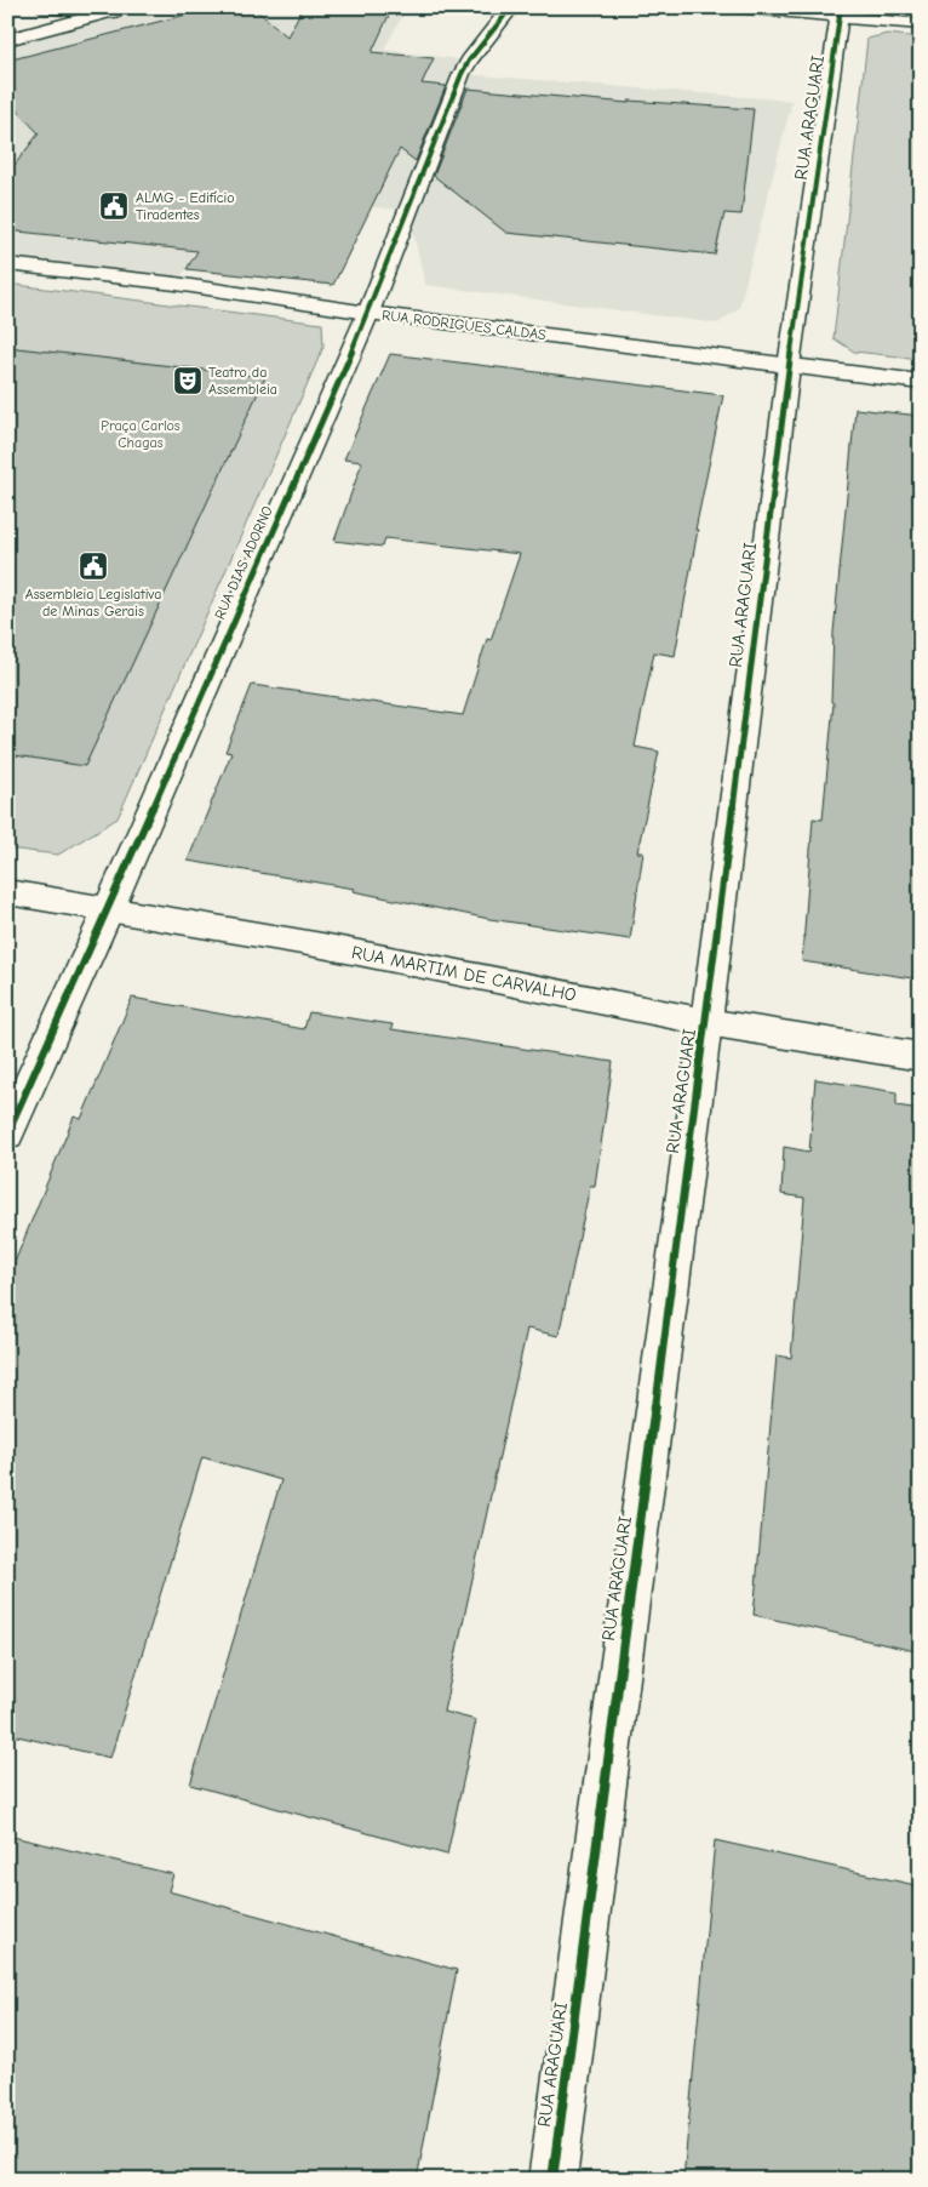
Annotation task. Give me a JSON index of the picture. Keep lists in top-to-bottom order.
{
  "streets": {
    "street": [
      "RUA ARAGUARI",
      "RUA RODRIGUES CALDAS",
      "RUA DIAS ADORNO",
      "RUA MARTIM DE CARVALHO"
    ]
  },
  "crossings": [
    ["RUA ARAGUARI", "RUA RODRIGUES CALDAS"],
    ["RUA ARAGUARI", "RUA MARTIM DE CARVALHO"],
    ["RUA RODRIGUES CALDAS", "RUA DIAS ADORNO"],
    ["RUA DIAS ADORNO", "RUA MARTIM DE CARVALHO"]
  ],
  "parks": ["Praça Carlos Chagas"],
  "places": {
    "public building": ["ALMG - Edifício Tiradentes", "Assembleia Legislativa de Minas Gerais"],
    "theatre": ["Teatro da Assembleia"]
  }
}
